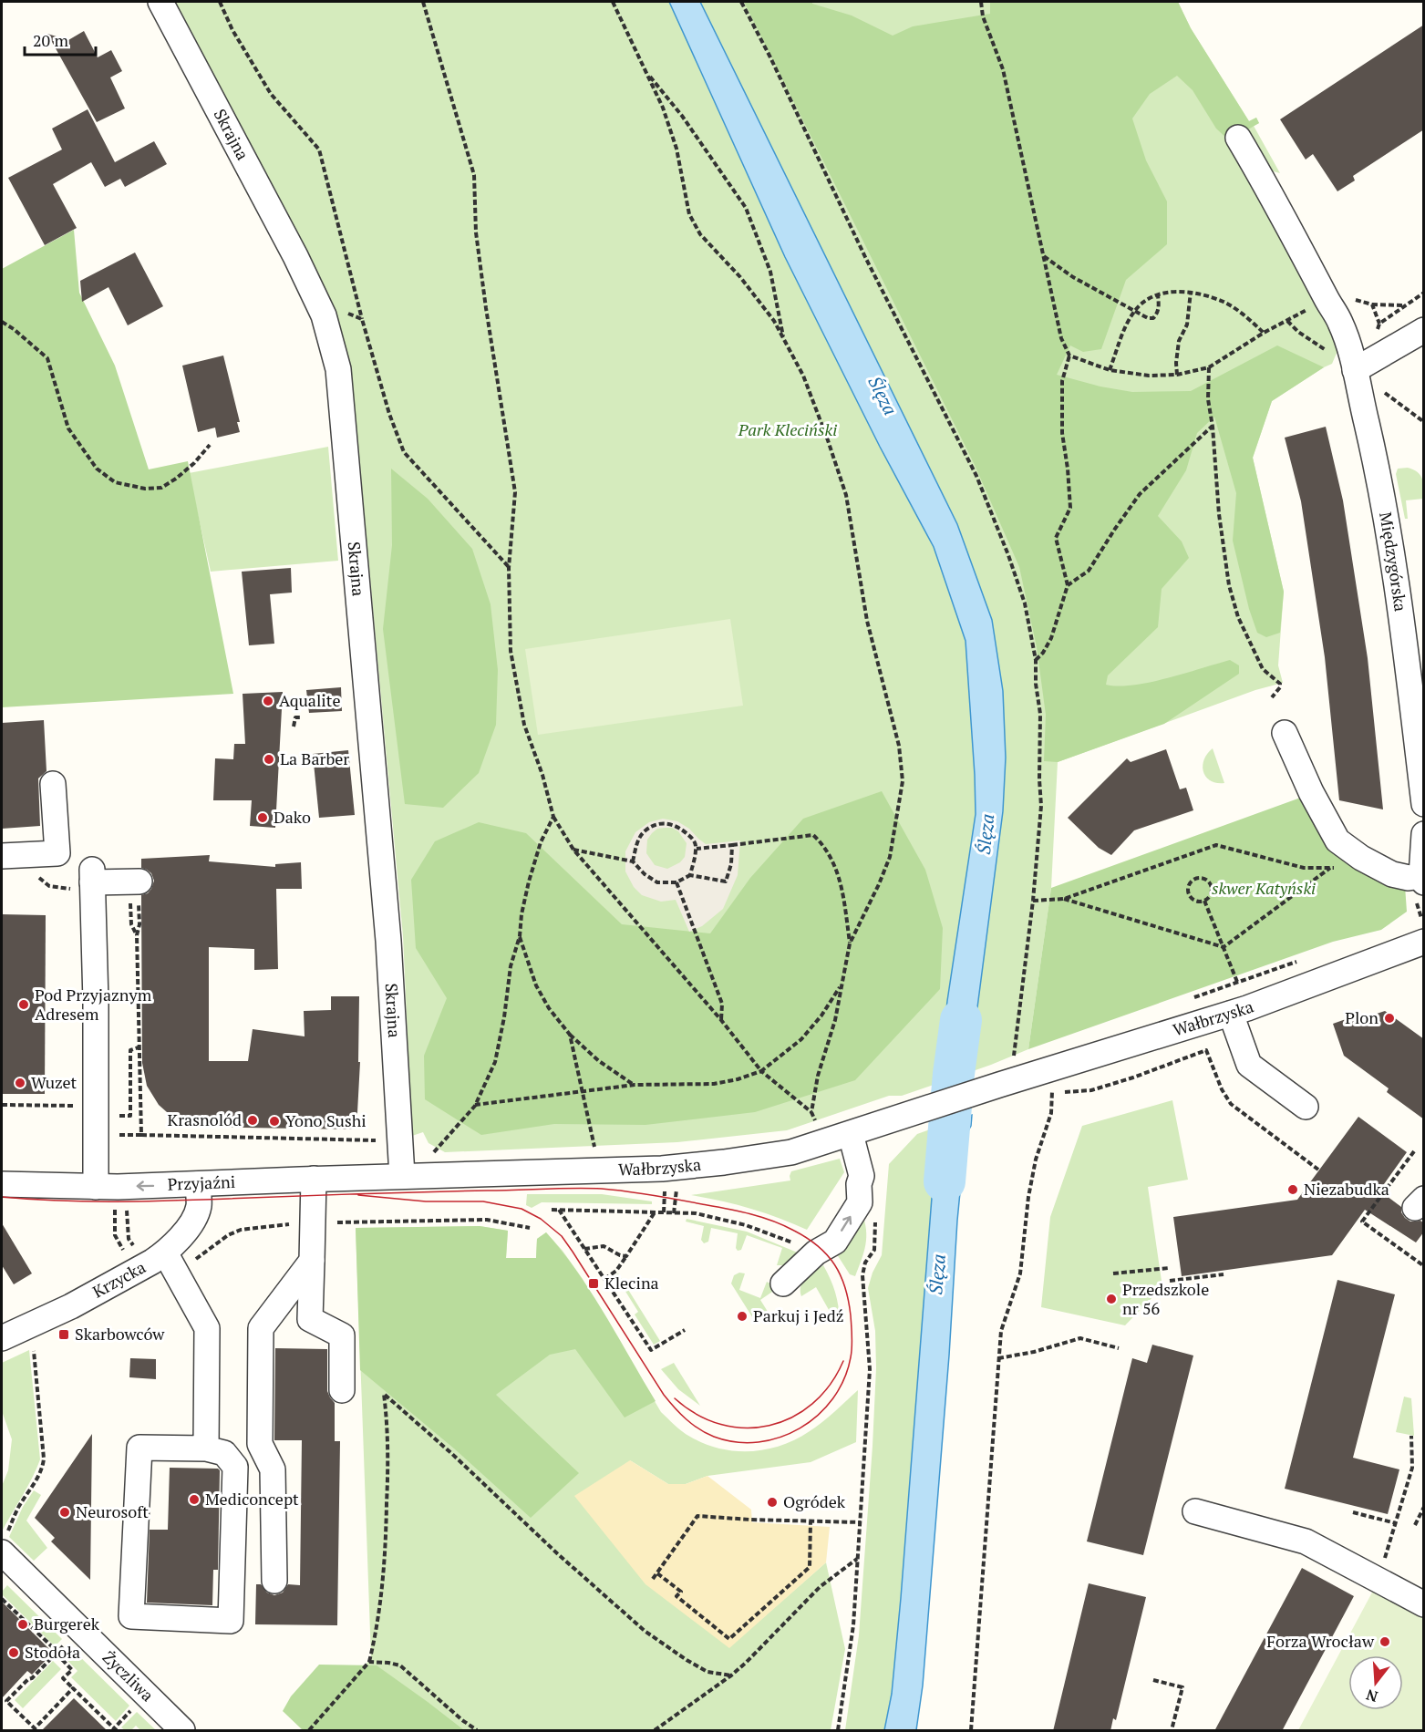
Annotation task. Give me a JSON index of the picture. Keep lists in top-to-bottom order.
{
  "streets": {
    "street": [
      "Skrajna",
      "Międzygórska",
      "Wałbrzyska",
      "Przyjaźni",
      "Krzycka",
      "Życzliwa"
    ]
  },
  "crossings": [
    ["Skrajna", "Wałbrzyska"],
    ["Skrajna", "Przyjaźni"],
    ["Wałbrzyska", "Przyjaźni"],
    ["Przyjaźni", "Krzycka"]
  ],
  "water": ["Ślęza"],
  "parks": ["Park Kleciński", "skwer Katyński"],
  "places": {
    "other": [
      "Aqualite",
      "La Barber",
      "Dako",
      "Pod Przyjaznym Adresem",
      "Plon",
      "Wuzet",
      "Krasnolód",
      "Yono Sushi",
      "Niezabudka",
      "Przedszkole nr 56",
      "Parkuj i Jedź",
      "Mediconcept",
      "Ogródek",
      "Neurosoft",
      "Burgerek",
      "Forza Wrocław",
      "Stodoła"
    ],
    "transit": ["Klecina", "Skarbowców"]
  },
  "scale_bar": "20 m",
  "north": "bottom"
}
